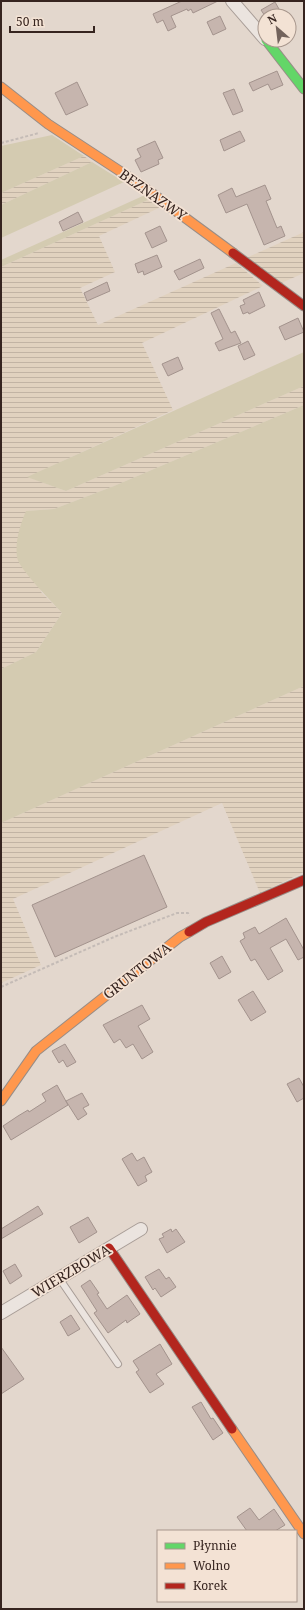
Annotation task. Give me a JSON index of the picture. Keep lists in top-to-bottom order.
{
  "streets": {
    "street": ["BEZNAZWY", "GRUNTOWA", "WIERZBOWA"]
  },
  "legend": ["Płynnie", "Wolno", "Korek"],
  "scale_bar": "50 m",
  "north": "top left"
}
